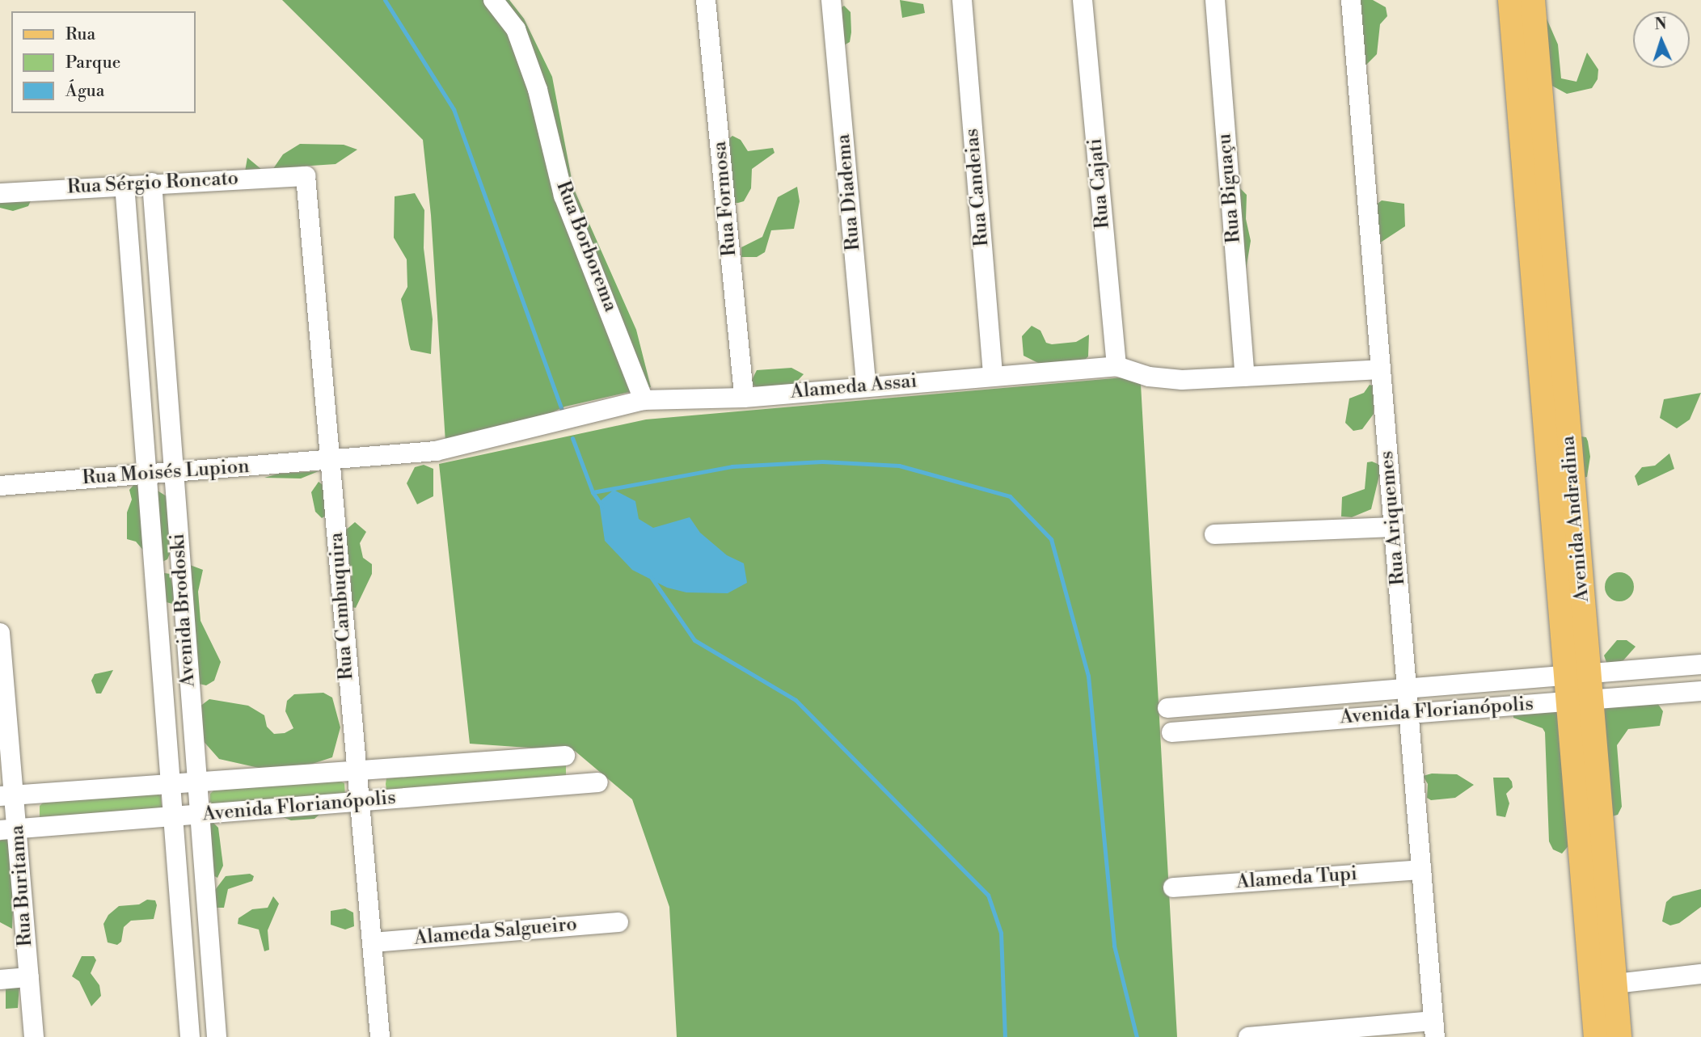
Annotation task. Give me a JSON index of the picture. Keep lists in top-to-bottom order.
{
  "streets": {
    "main road": ["Avenida Andradina"],
    "street": [
      "Rua Sérgio Roncato",
      "Rua Cajati",
      "Rua Candeias",
      "Rua Biguaçu",
      "Rua Diadema",
      "Rua Formosa",
      "Rua Borborema",
      "Alameda Assai",
      "Rua Moisés Lupion",
      "Rua Ariquemes",
      "Rua Cambuquira",
      "Avenida Brodoski",
      "Avenida Florianópolis",
      "Alameda Tupi",
      "Rua Buritama",
      "Alameda Salgueiro"
    ]
  },
  "crossings": [
    ["Rua Sérgio Roncato", "Rua Cambuquira"],
    ["Rua Sérgio Roncato", "Avenida Brodoski"],
    ["Rua Cajati", "Alameda Assai"],
    ["Rua Candeias", "Alameda Assai"],
    ["Rua Biguaçu", "Alameda Assai"],
    ["Rua Diadema", "Alameda Assai"],
    ["Rua Formosa", "Alameda Assai"],
    ["Rua Borborema", "Alameda Assai"],
    ["Alameda Assai", "Rua Moisés Lupion"],
    ["Alameda Assai", "Rua Ariquemes"],
    ["Alameda Assai", "Rua Cambuquira"],
    ["Rua Moisés Lupion", "Rua Cambuquira"],
    ["Rua Moisés Lupion", "Avenida Brodoski"],
    ["Rua Ariquemes", "Avenida Florianópolis"],
    ["Rua Ariquemes", "Alameda Tupi"],
    ["Avenida Andradina", "Avenida Florianópolis"],
    ["Rua Cambuquira", "Avenida Florianópolis"],
    ["Rua Cambuquira", "Alameda Salgueiro"],
    ["Avenida Brodoski", "Avenida Florianópolis"],
    ["Avenida Florianópolis", "Rua Buritama"]
  ],
  "legend": ["Rua", "Parque", "Água"],
  "north": "top"
}
